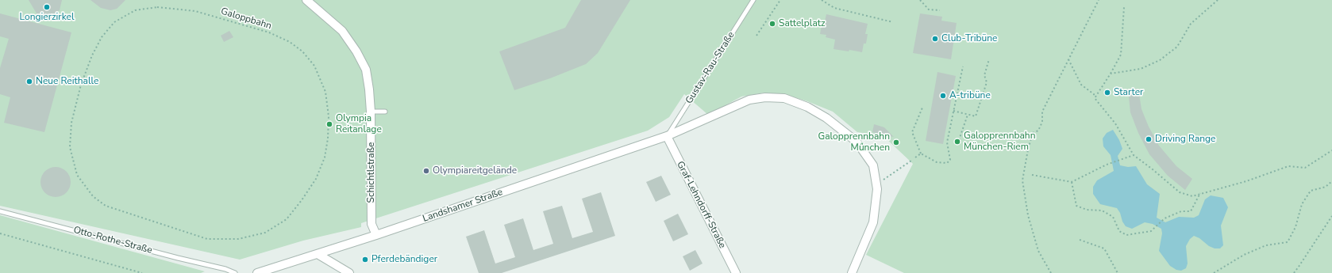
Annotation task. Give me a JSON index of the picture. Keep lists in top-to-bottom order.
{
  "streets": {
    "street": ["Schichtlstraße", "Graf-Lehndorff-Straße", "Landshamer Straße"],
    "lane": ["Gustav-Rau-Straße", "Otto-Rothe-Straße"],
    "path": ["Galoppbahn"]
  },
  "crossings": [
    ["Gustav-Rau-Straße", "Graf-Lehndorff-Straße"],
    ["Gustav-Rau-Straße", "Landshamer Straße"],
    ["Schichtlstraße", "Landshamer Straße"],
    ["Graf-Lehndorff-Straße", "Landshamer Straße"]
  ],
  "places": [
    "Longierzirkel",
    "Sattelplatz",
    "Club-Tribüne",
    "Neue Reithalle",
    "Starter",
    "A-tribüne",
    "Olympia Reitanlage",
    "Driving Range",
    "Galopprennbahn München-Riem",
    "Galopprennbahn Műnchen",
    "Olympiareitgelände",
    "Pferdebändiger"
  ]
}
